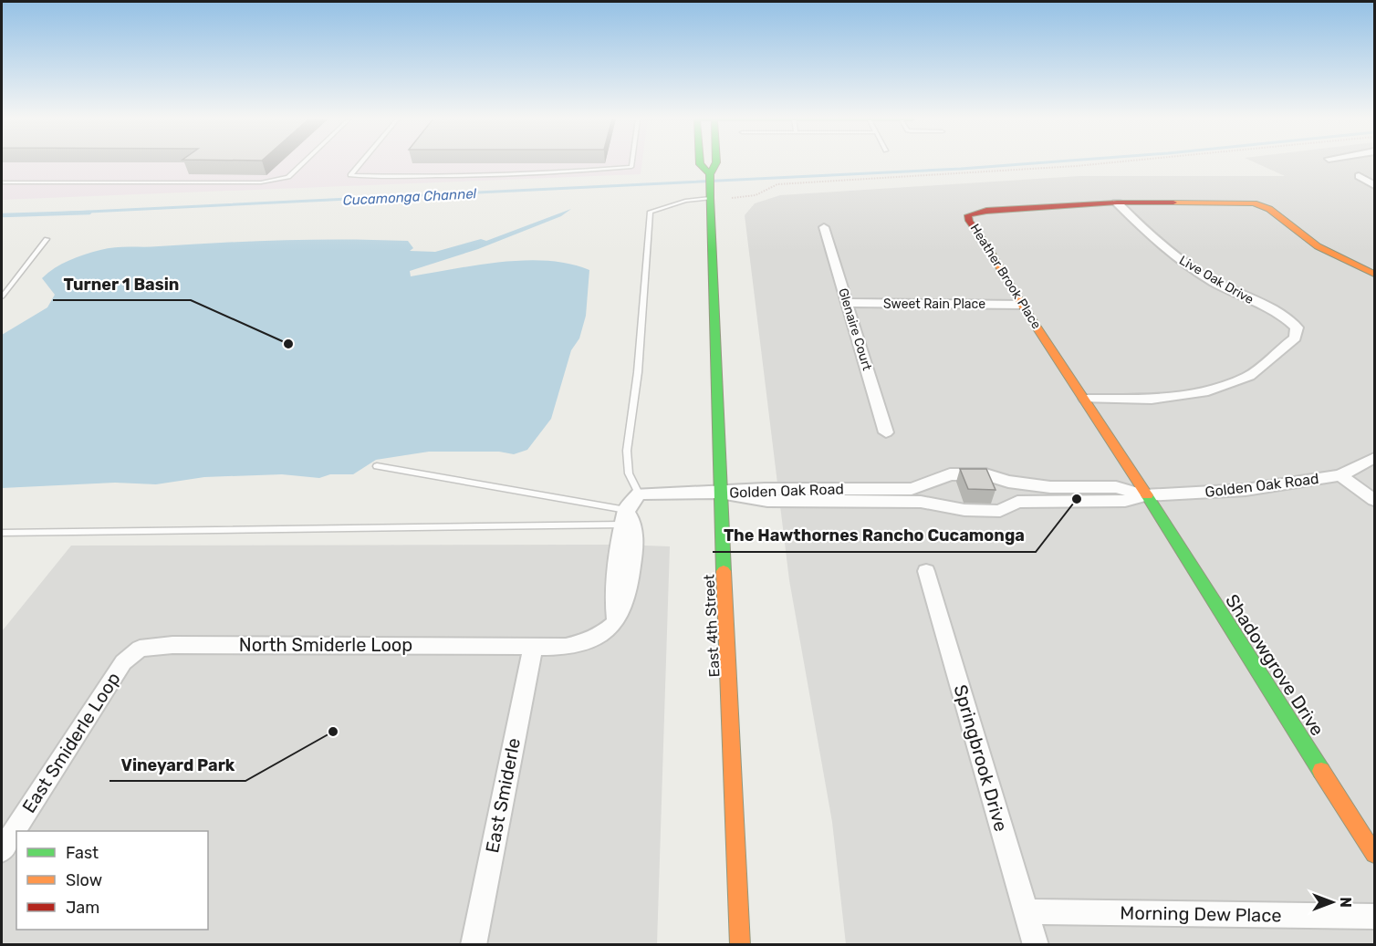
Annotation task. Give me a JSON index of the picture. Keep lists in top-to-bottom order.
{
  "streets": {
    "street": [
      "Heather Brook Place",
      "Live Oak Drive",
      "Sweet Rain Place",
      "Glenaire Court",
      "Golden Oak Road",
      "East 4th Street",
      "North Smiderle Loop",
      "Shadowgrove Drive",
      "East Smiderle Loop",
      "Springbrook Drive",
      "East Smiderle",
      "Morning Dew Place"
    ]
  },
  "crossings": [
    ["Heather Brook Place", "Live Oak Drive"],
    ["Heather Brook Place", "Sweet Rain Place"],
    ["Heather Brook Place", "Golden Oak Road"],
    ["Heather Brook Place", "Shadowgrove Drive"],
    ["Sweet Rain Place", "Glenaire Court"],
    ["Golden Oak Road", "East 4th Street"],
    ["Golden Oak Road", "Shadowgrove Drive"],
    ["North Smiderle Loop", "East Smiderle Loop"],
    ["North Smiderle Loop", "East Smiderle"],
    ["Springbrook Drive", "Morning Dew Place"]
  ],
  "water": ["Cucamonga Channel"],
  "places": ["Turner 1 Basin", "The Hawthornes Rancho Cucamonga", "Vineyard Park"],
  "legend": ["Fast", "Slow", "Jam"],
  "north": "right"
}
